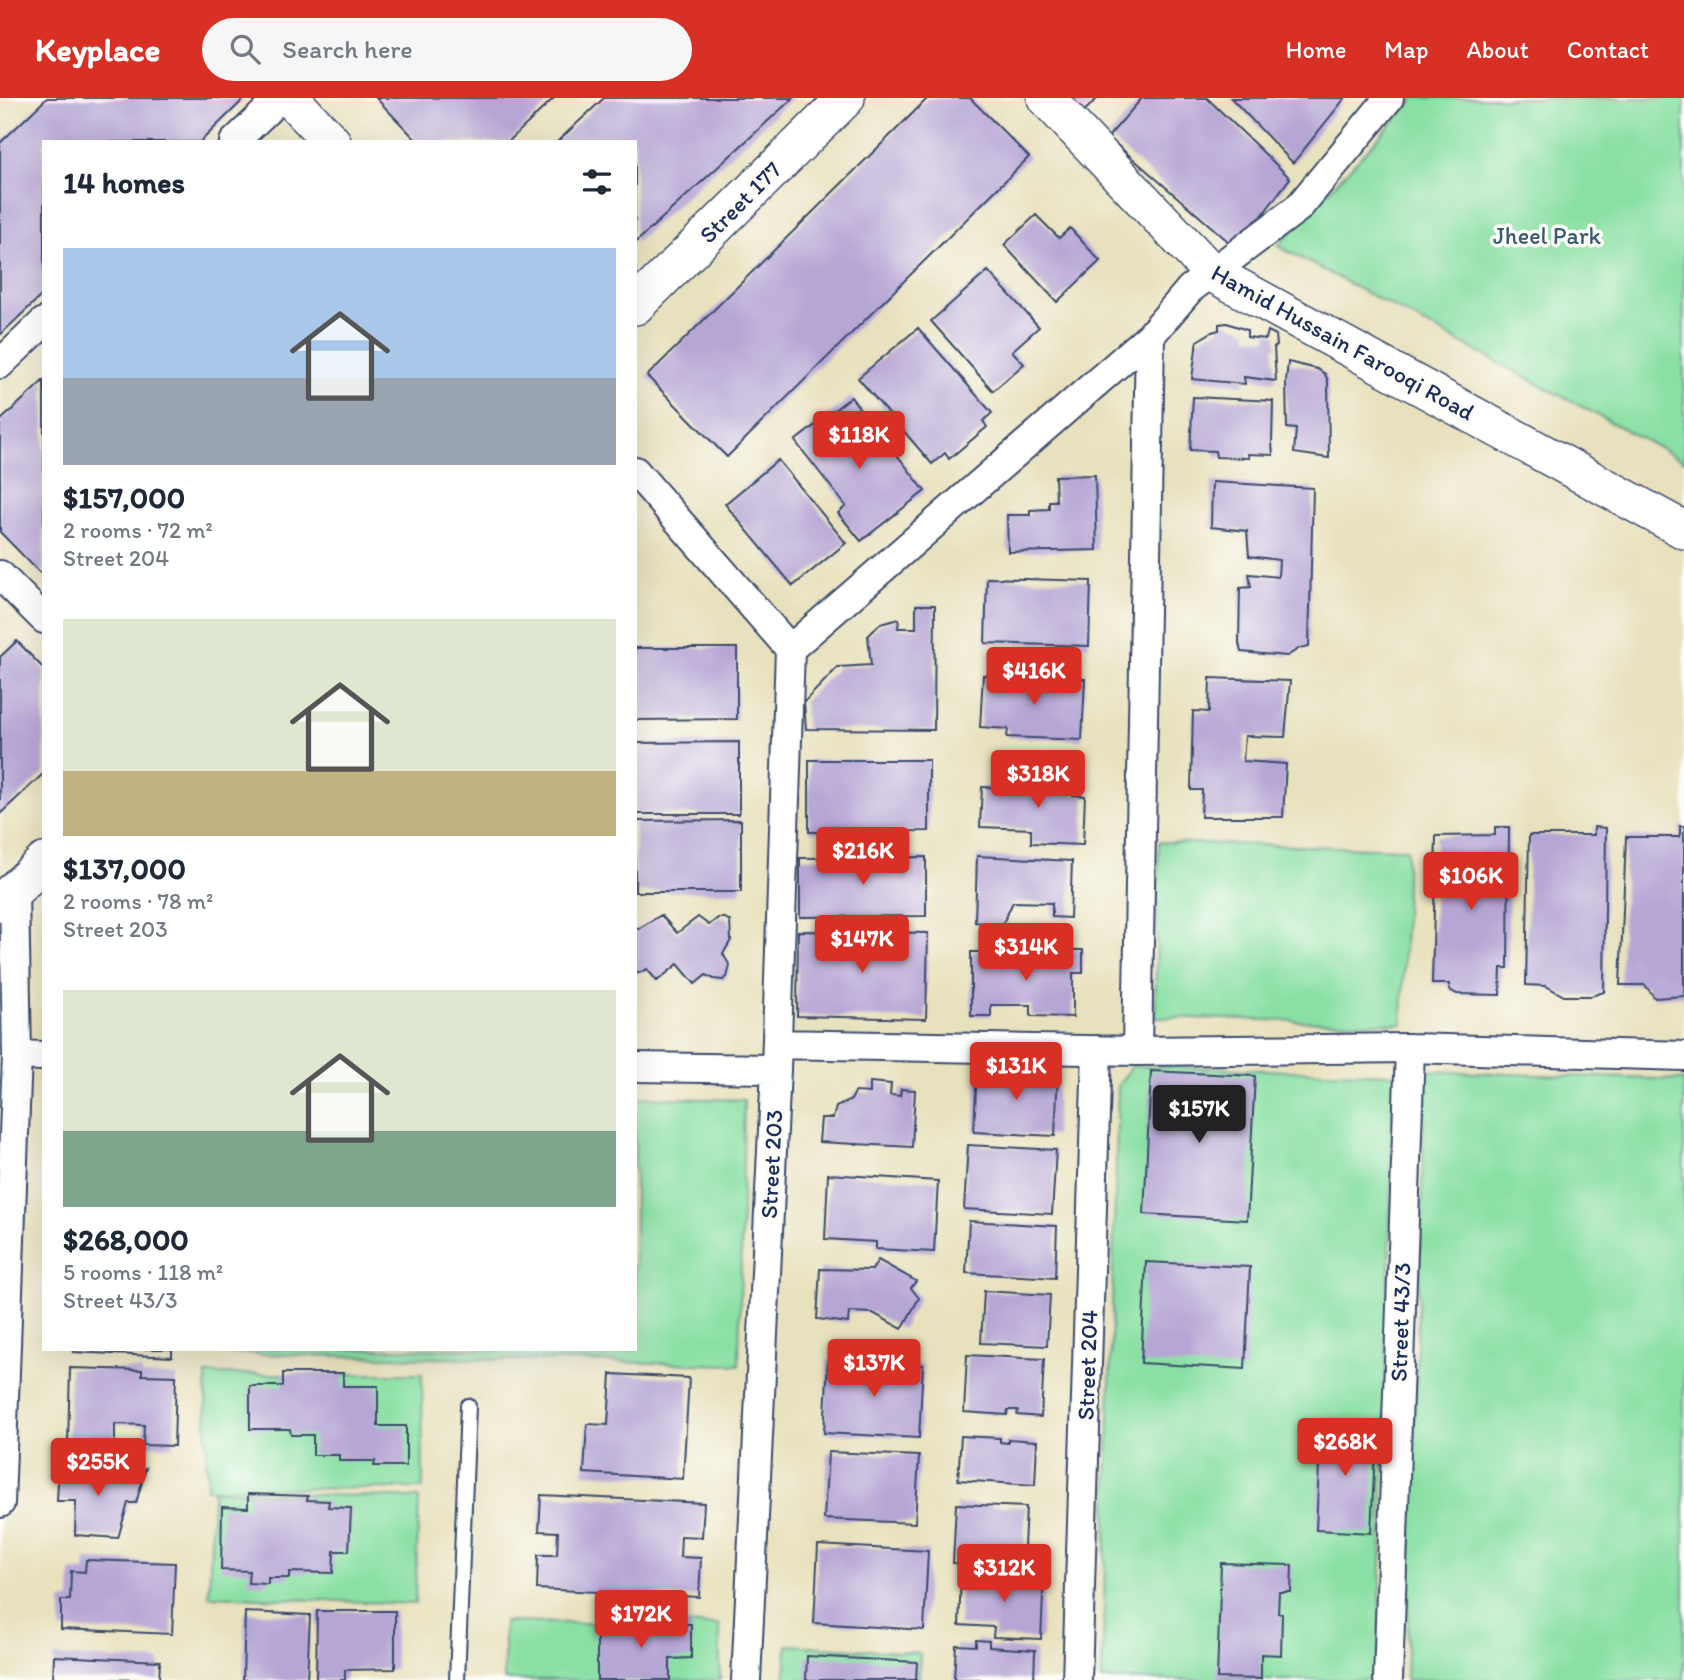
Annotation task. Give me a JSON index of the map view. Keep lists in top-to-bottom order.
{
  "streets": {
    "street": [
      "Street 177",
      "Hamid Hussain Farooqi Road",
      "Street 203",
      "Street 43/3",
      "Street 204"
    ]
  },
  "parks": ["Jheel Park"],
  "page": {
    "header": "Keyplace",
    "search": "Search here",
    "nav": [
      "Home",
      "Map",
      "About",
      "Contact"
    ],
    "heading": "14 homes",
    "list": [
      {
        "name": "$157,000",
        "note": "2 rooms · 72 m² · Street 204"
      },
      {
        "name": "$137,000",
        "note": "2 rooms · 78 m² · Street 203"
      },
      {
        "name": "$268,000",
        "note": "5 rooms · 118 m² · Street 43/3"
      }
    ],
    "price": [
      "$118K",
      "$416K",
      "$318K",
      "$216K",
      "$106K",
      "$147K",
      "$314K",
      "$131K",
      "$157K",
      "$137K",
      "$268K",
      "$255K",
      "$312K",
      "$172K"
    ]
  }
}
